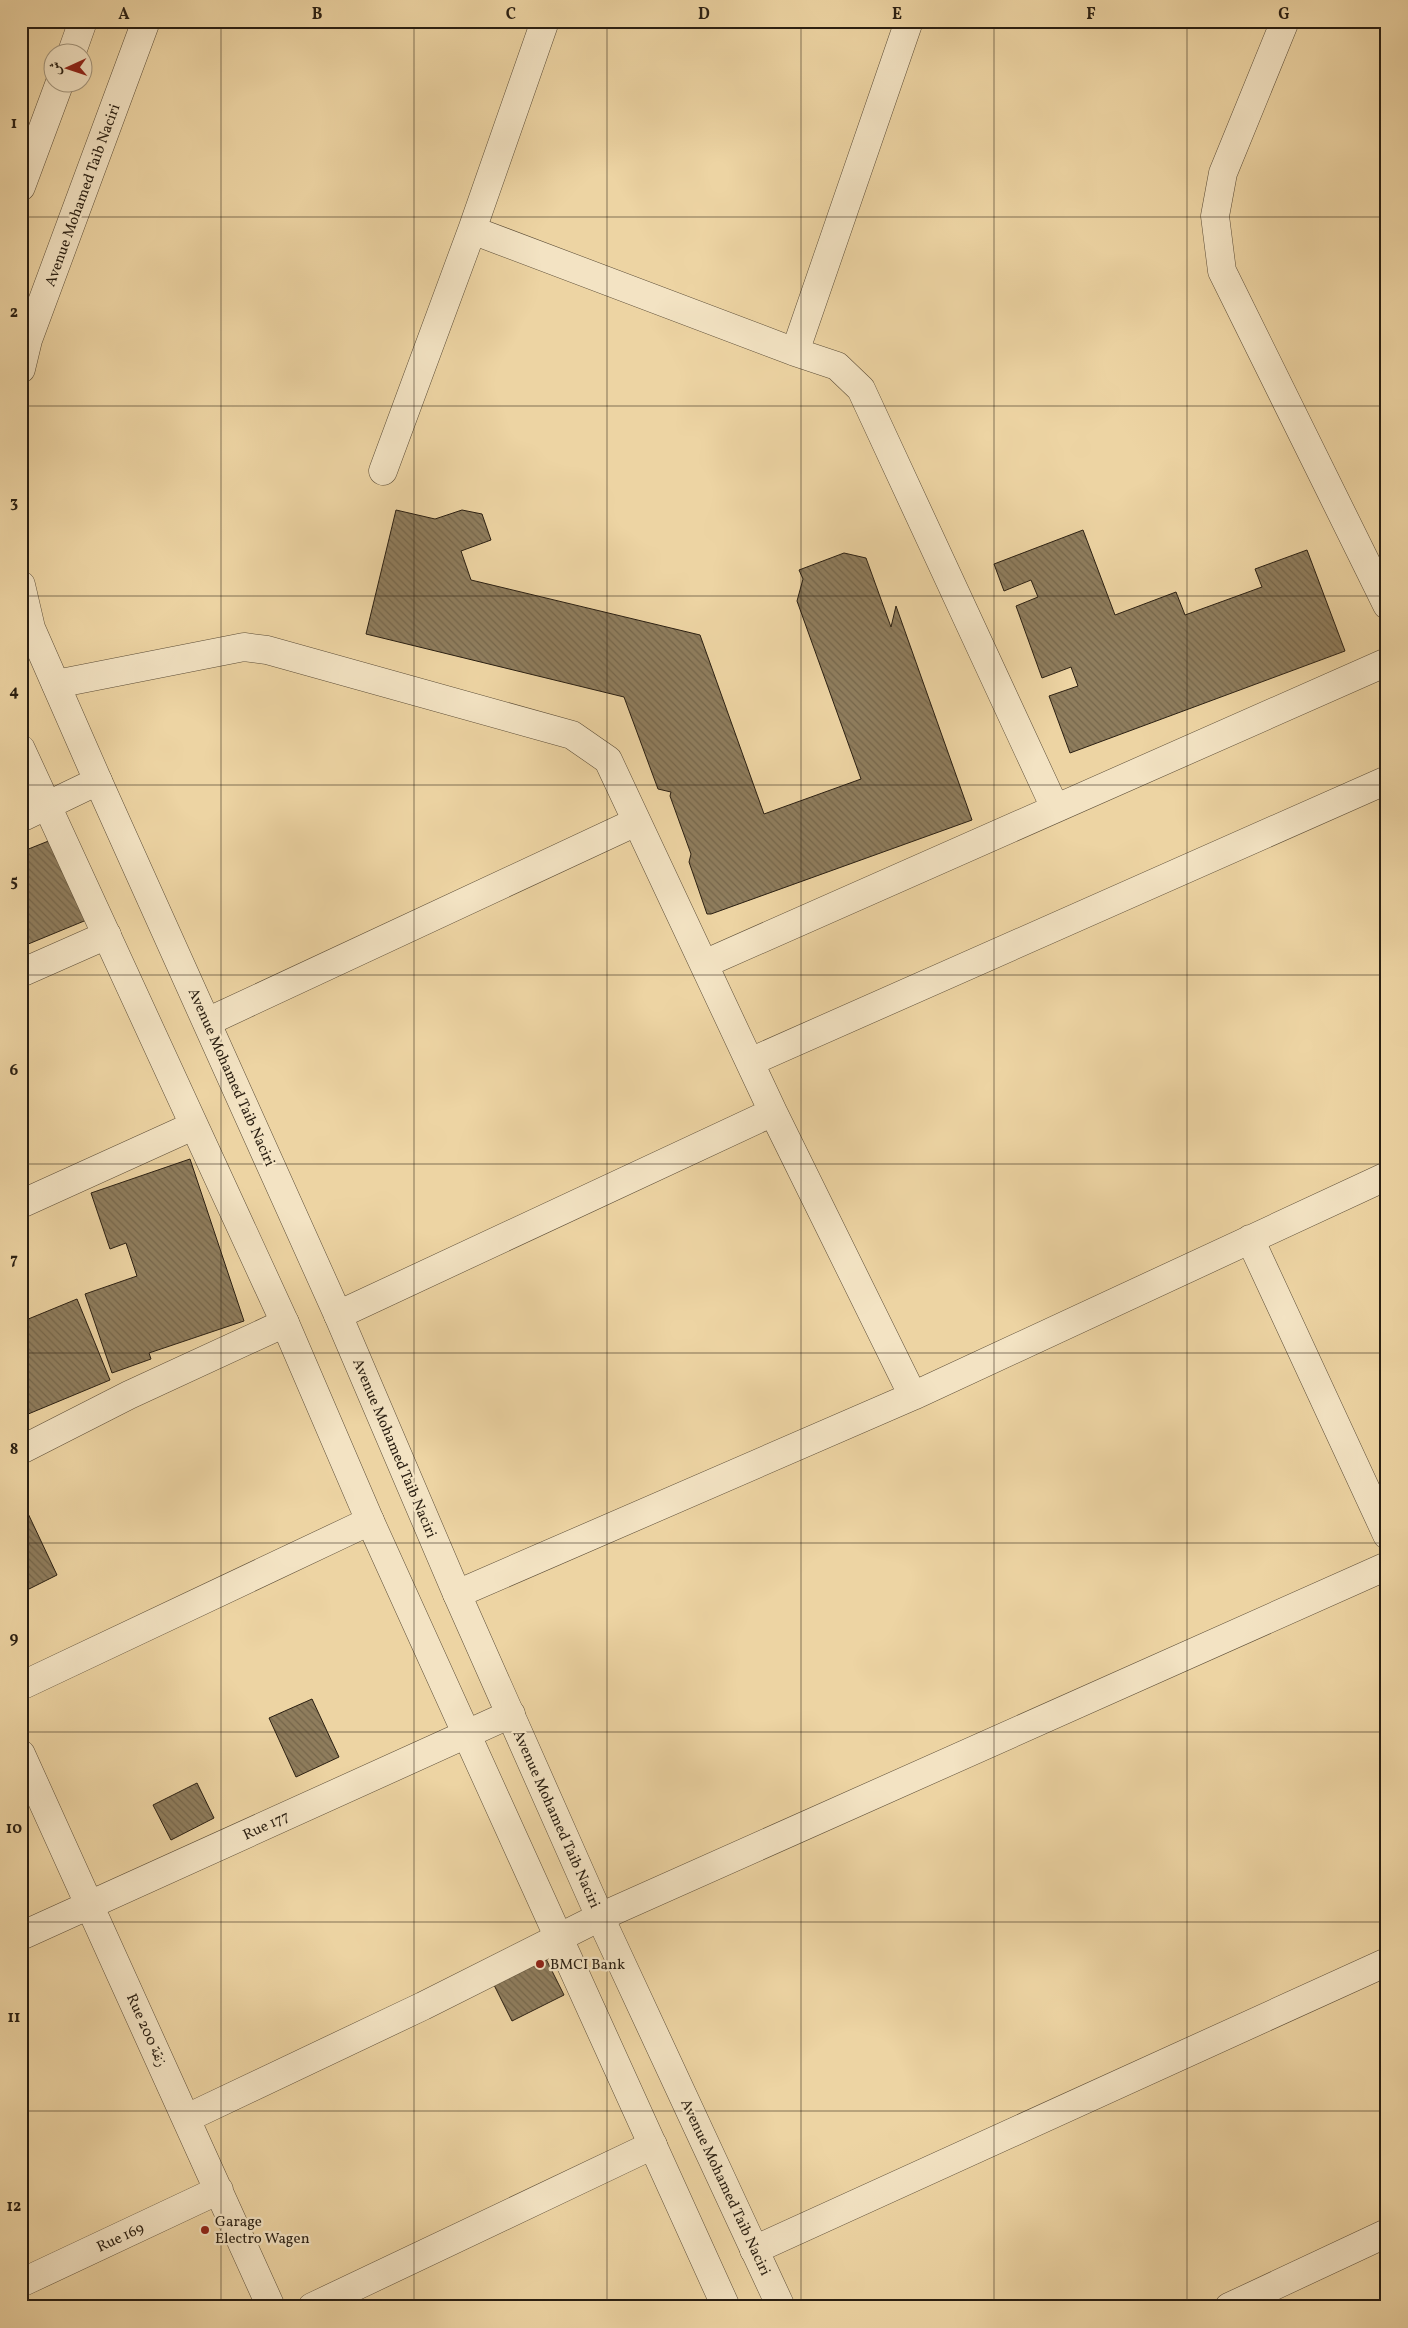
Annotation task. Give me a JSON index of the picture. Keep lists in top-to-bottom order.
{
  "streets": {
    "street": [
      "Avenue Mohamed Taib Naciri",
      "Rue 177",
      "Rue 200 زنقة",
      "Rue 169"
    ]
  },
  "crossings": [
    ["Avenue Mohamed Taib Naciri", "Rue 177"],
    ["Rue 177", "Rue 200 زنقة"],
    ["Rue 200 زنقة", "Rue 169"]
  ],
  "places": ["BMCI Bank", "Garage Electro Wagen"],
  "north": "left",
  "grid": {
    "columns": [
      "A",
      "B",
      "C",
      "D",
      "E",
      "F",
      "G"
    ],
    "rows": [
      "1",
      "2",
      "3",
      "4",
      "5",
      "6",
      "7",
      "8",
      "9",
      "10",
      "11",
      "12"
    ]
  }
}
